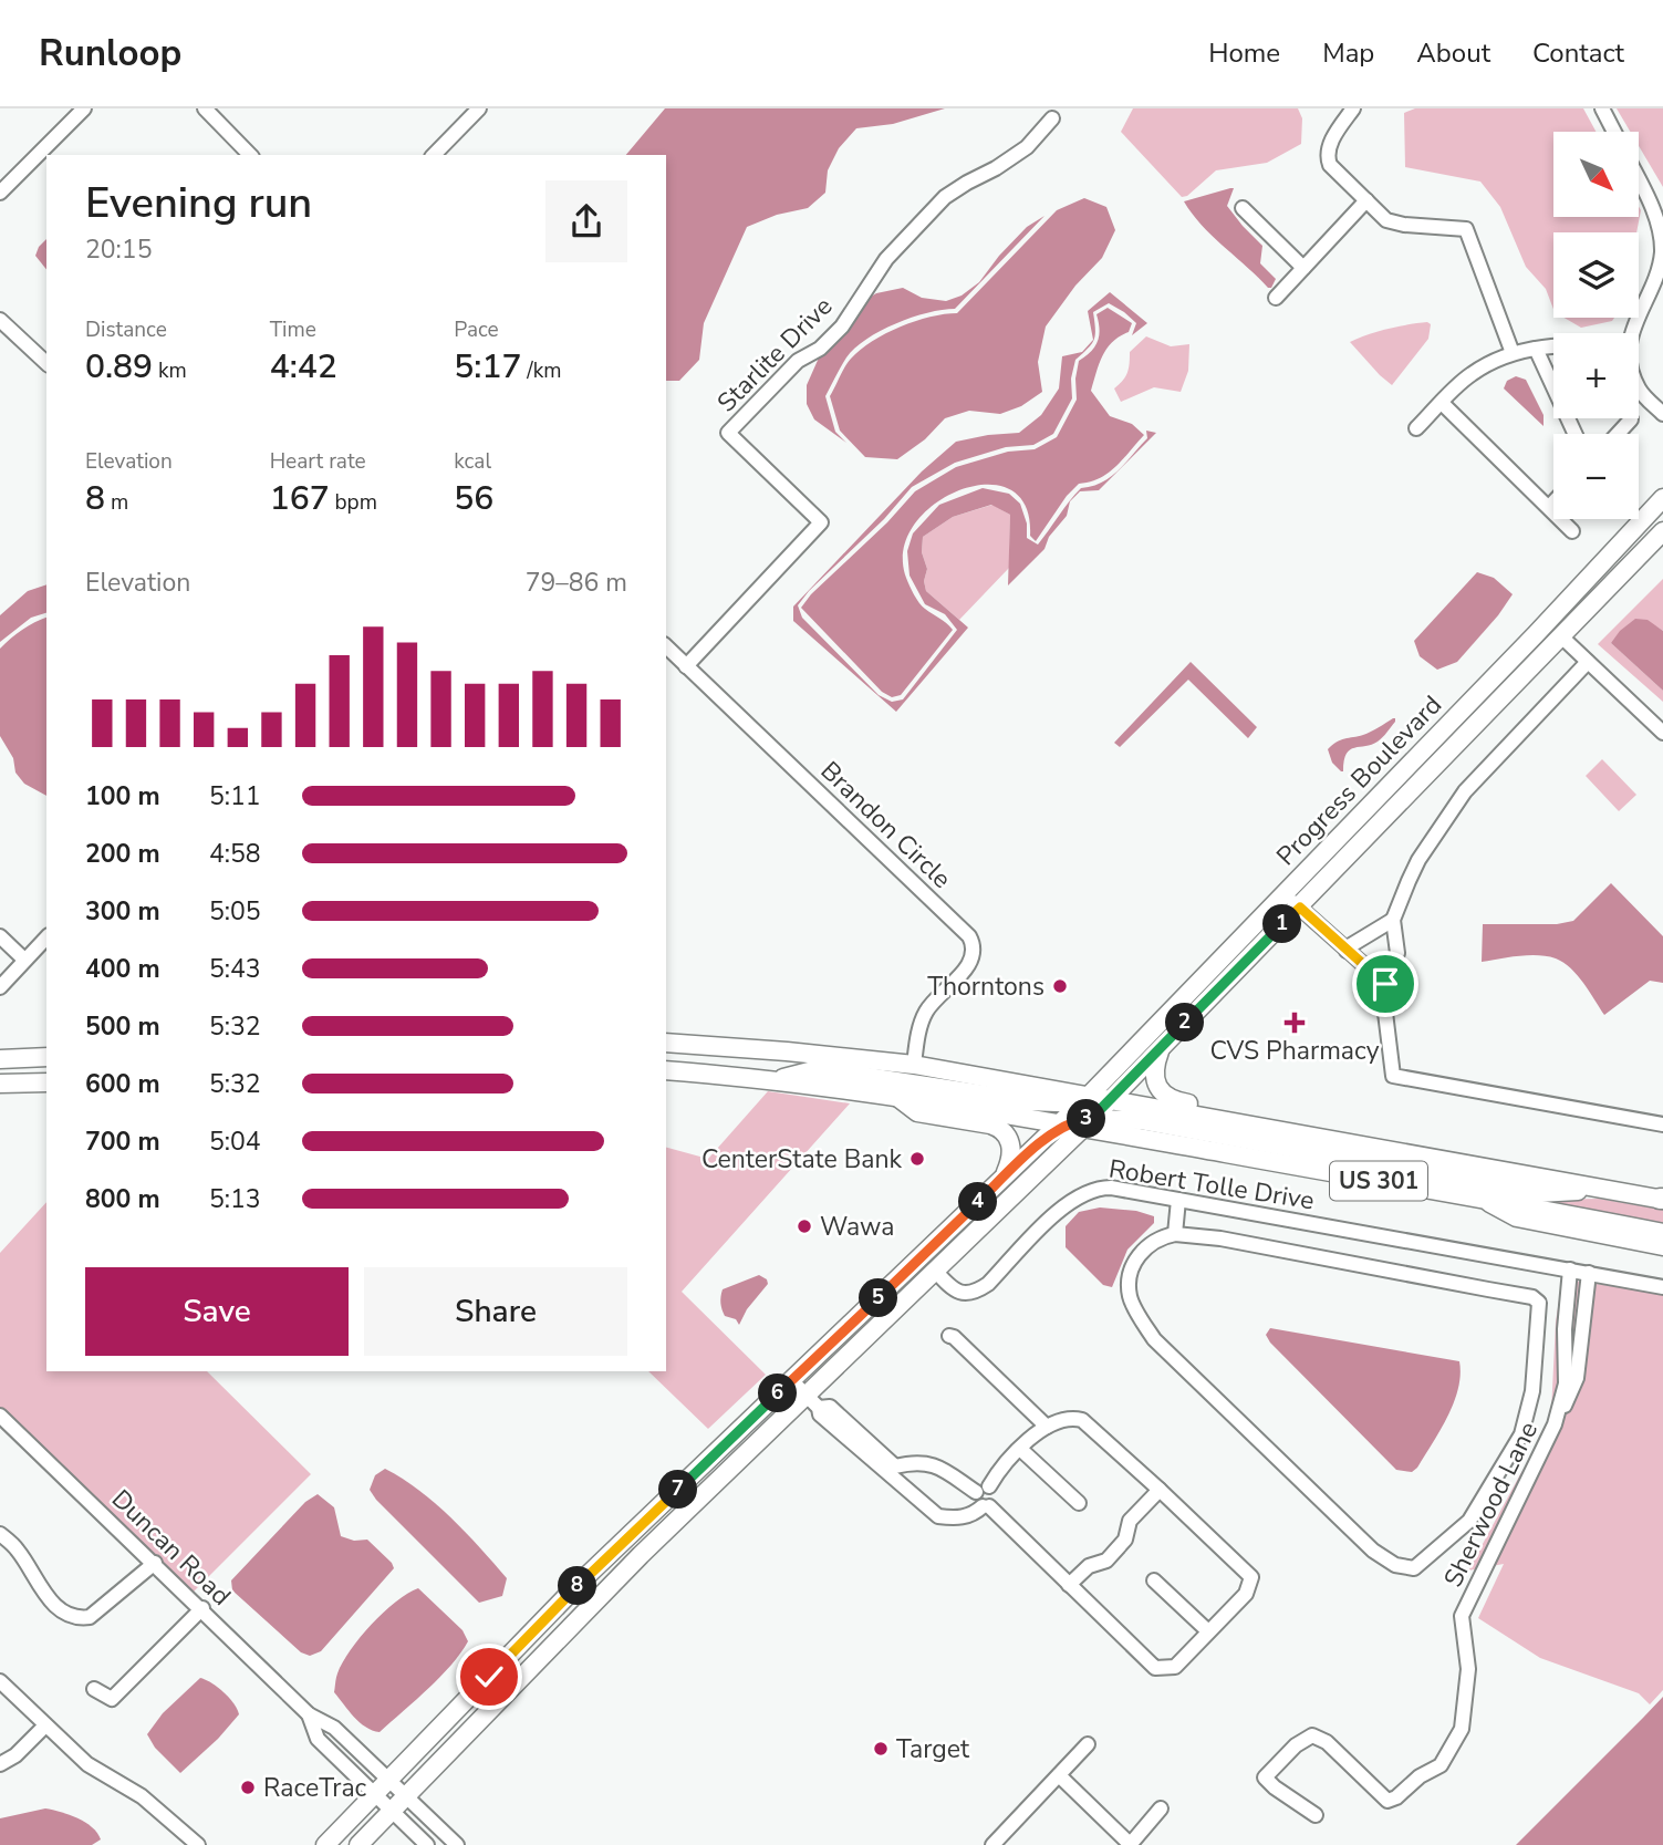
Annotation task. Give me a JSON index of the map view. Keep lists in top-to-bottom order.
{
  "streets": {
    "main road": ["Progress Boulevard", "US 301"],
    "street": [
      "Starlite Drive",
      "Brandon Circle",
      "Robert Tolle Drive",
      "Sherwood Lane",
      "Duncan Road"
    ]
  },
  "crossings": [
    ["Starlite Drive", "Brandon Circle"],
    ["Progress Boulevard", "US 301"],
    ["Brandon Circle", "US 301"],
    ["Robert Tolle Drive", "Sherwood Lane"]
  ],
  "places": {
    "other": [
      "Thorntons",
      "CenterState Bank",
      "Wawa",
      "Target",
      "RaceTrac"
    ],
    "health": ["CVS Pharmacy"]
  },
  "north": "bottom right",
  "page": {
    "header": "Runloop",
    "nav": [
      "Home",
      "Map",
      "About",
      "Contact"
    ],
    "map_buttons": ["+", "−"],
    "heading": ["Evening run", "20:15"],
    "stats": [
      ["Distance", "0.89 km"],
      ["Time", "4:42"],
      ["Pace", "5:17 /km"],
      ["Elevation", "8 m"],
      ["Heart rate", "167 bpm"],
      ["kcal", "56"]
    ],
    "chart": ["Elevation", "79–86 m"],
    "list": [
      {
        "name": "100 m",
        "note": "5:11"
      },
      {
        "name": "200 m",
        "note": "4:58"
      },
      {
        "name": "300 m",
        "note": "5:05"
      },
      {
        "name": "400 m",
        "note": "5:43"
      },
      {
        "name": "500 m",
        "note": "5:32"
      },
      {
        "name": "600 m",
        "note": "5:32"
      },
      {
        "name": "700 m",
        "note": "5:04"
      },
      {
        "name": "800 m",
        "note": "5:13"
      }
    ],
    "pins": [
      "1",
      "2",
      "3",
      "4",
      "5",
      "6",
      "7",
      "8"
    ],
    "buttons": ["Save", "Share"]
  }
}
